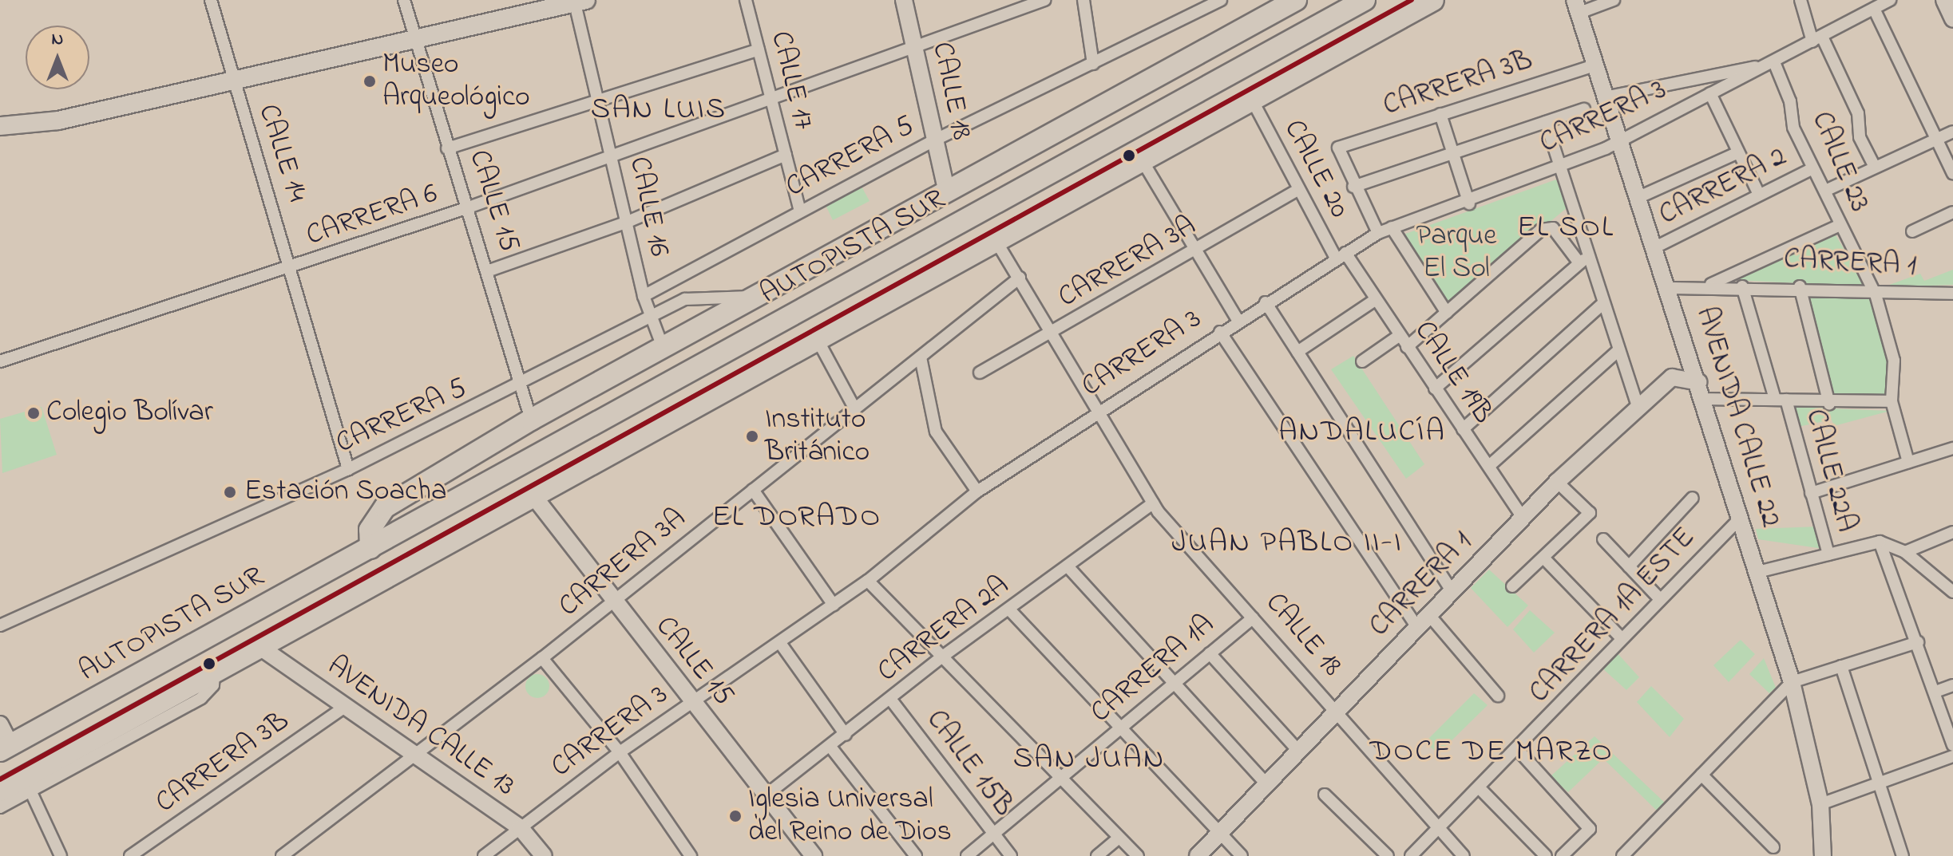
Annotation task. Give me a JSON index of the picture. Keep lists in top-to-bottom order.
{
  "streets": {
    "highway": ["AUTOPISTA SUR"],
    "street": [
      "CALLE 17",
      "CARRERA 3B",
      "CALLE 18",
      "CARRERA 3",
      "CALLE 14",
      "CARRERA 5",
      "CALLE 23",
      "CALLE 20",
      "CARRERA 2",
      "CALLE 15",
      "CALLE 16",
      "CARRERA 6",
      "CARRERA 3A",
      "CARRERA 1",
      "CALLE 19B",
      "AVENIDA CALLE 22",
      "CALLE 22A",
      "CARRERA 1A ESTE",
      "CARRERA 2A",
      "CARRERA 1A",
      "AVENIDA CALLE 13",
      "CALLE 15B"
    ]
  },
  "crossings": [
    ["CALLE 17", "CARRERA 5"],
    ["CALLE 17", "CARRERA 6"],
    ["CARRERA 3B", "AVENIDA CALLE 22"],
    ["CARRERA 3B", "AVENIDA CALLE 13"],
    ["CALLE 18", "CARRERA 3"],
    ["CALLE 18", "CARRERA 5"],
    ["CALLE 18", "CARRERA 6"],
    ["CALLE 18", "AUTOPISTA SUR"],
    ["CALLE 18", "CARRERA 3A"],
    ["CALLE 18", "CARRERA 1"],
    ["CALLE 18", "CARRERA 1A ESTE"],
    ["CALLE 18", "CARRERA 2A"],
    ["CALLE 18", "CARRERA 1A"],
    ["CARRERA 3", "CALLE 23"],
    ["CARRERA 3", "CALLE 20"],
    ["CARRERA 3", "CALLE 15"],
    ["CARRERA 3", "CALLE 19B"],
    ["CARRERA 3", "AVENIDA CALLE 22"],
    ["CARRERA 3", "AVENIDA CALLE 13"],
    ["CALLE 14", "CARRERA 5"],
    ["CALLE 14", "CARRERA 6"],
    ["CARRERA 5", "CALLE 15"],
    ["CARRERA 5", "CALLE 16"],
    ["CARRERA 5", "AUTOPISTA SUR"],
    ["CALLE 23", "CARRERA 2"],
    ["CALLE 23", "CARRERA 1"],
    ["CALLE 20", "CARRERA 3A"],
    ["CALLE 20", "CALLE 19B"],
    ["CARRERA 2", "AVENIDA CALLE 22"],
    ["CALLE 15", "CARRERA 6"],
    ["CALLE 15", "AUTOPISTA SUR"],
    ["CALLE 15", "CARRERA 3A"],
    ["CALLE 15", "CARRERA 2A"],
    ["CALLE 16", "CARRERA 6"],
    ["CALLE 16", "AUTOPISTA SUR"],
    ["CARRERA 3A", "AVENIDA CALLE 13"],
    ["CARRERA 1", "CALLE 19B"],
    ["CARRERA 1", "AVENIDA CALLE 22"],
    ["CARRERA 1", "CALLE 22A"],
    ["AVENIDA CALLE 22", "CARRERA 1A ESTE"],
    ["CARRERA 2A", "CALLE 15B"],
    ["CARRERA 1A", "CALLE 15B"]
  ],
  "districts": [
    "SAN LUIS",
    "EL SOL",
    "ANDALUCÍA",
    "EL DORADO",
    "JUAN PABLO II-I",
    "DOCE DE MARZO",
    "SAN JUAN"
  ],
  "parks": ["Parque El Sol"],
  "places": [
    "Museo Arqueológico",
    "Colegio Bolívar",
    "Instituto Británico",
    "Estación Soacha",
    "Iglesia Universal del Reino de Dios"
  ],
  "north": "top"
}
